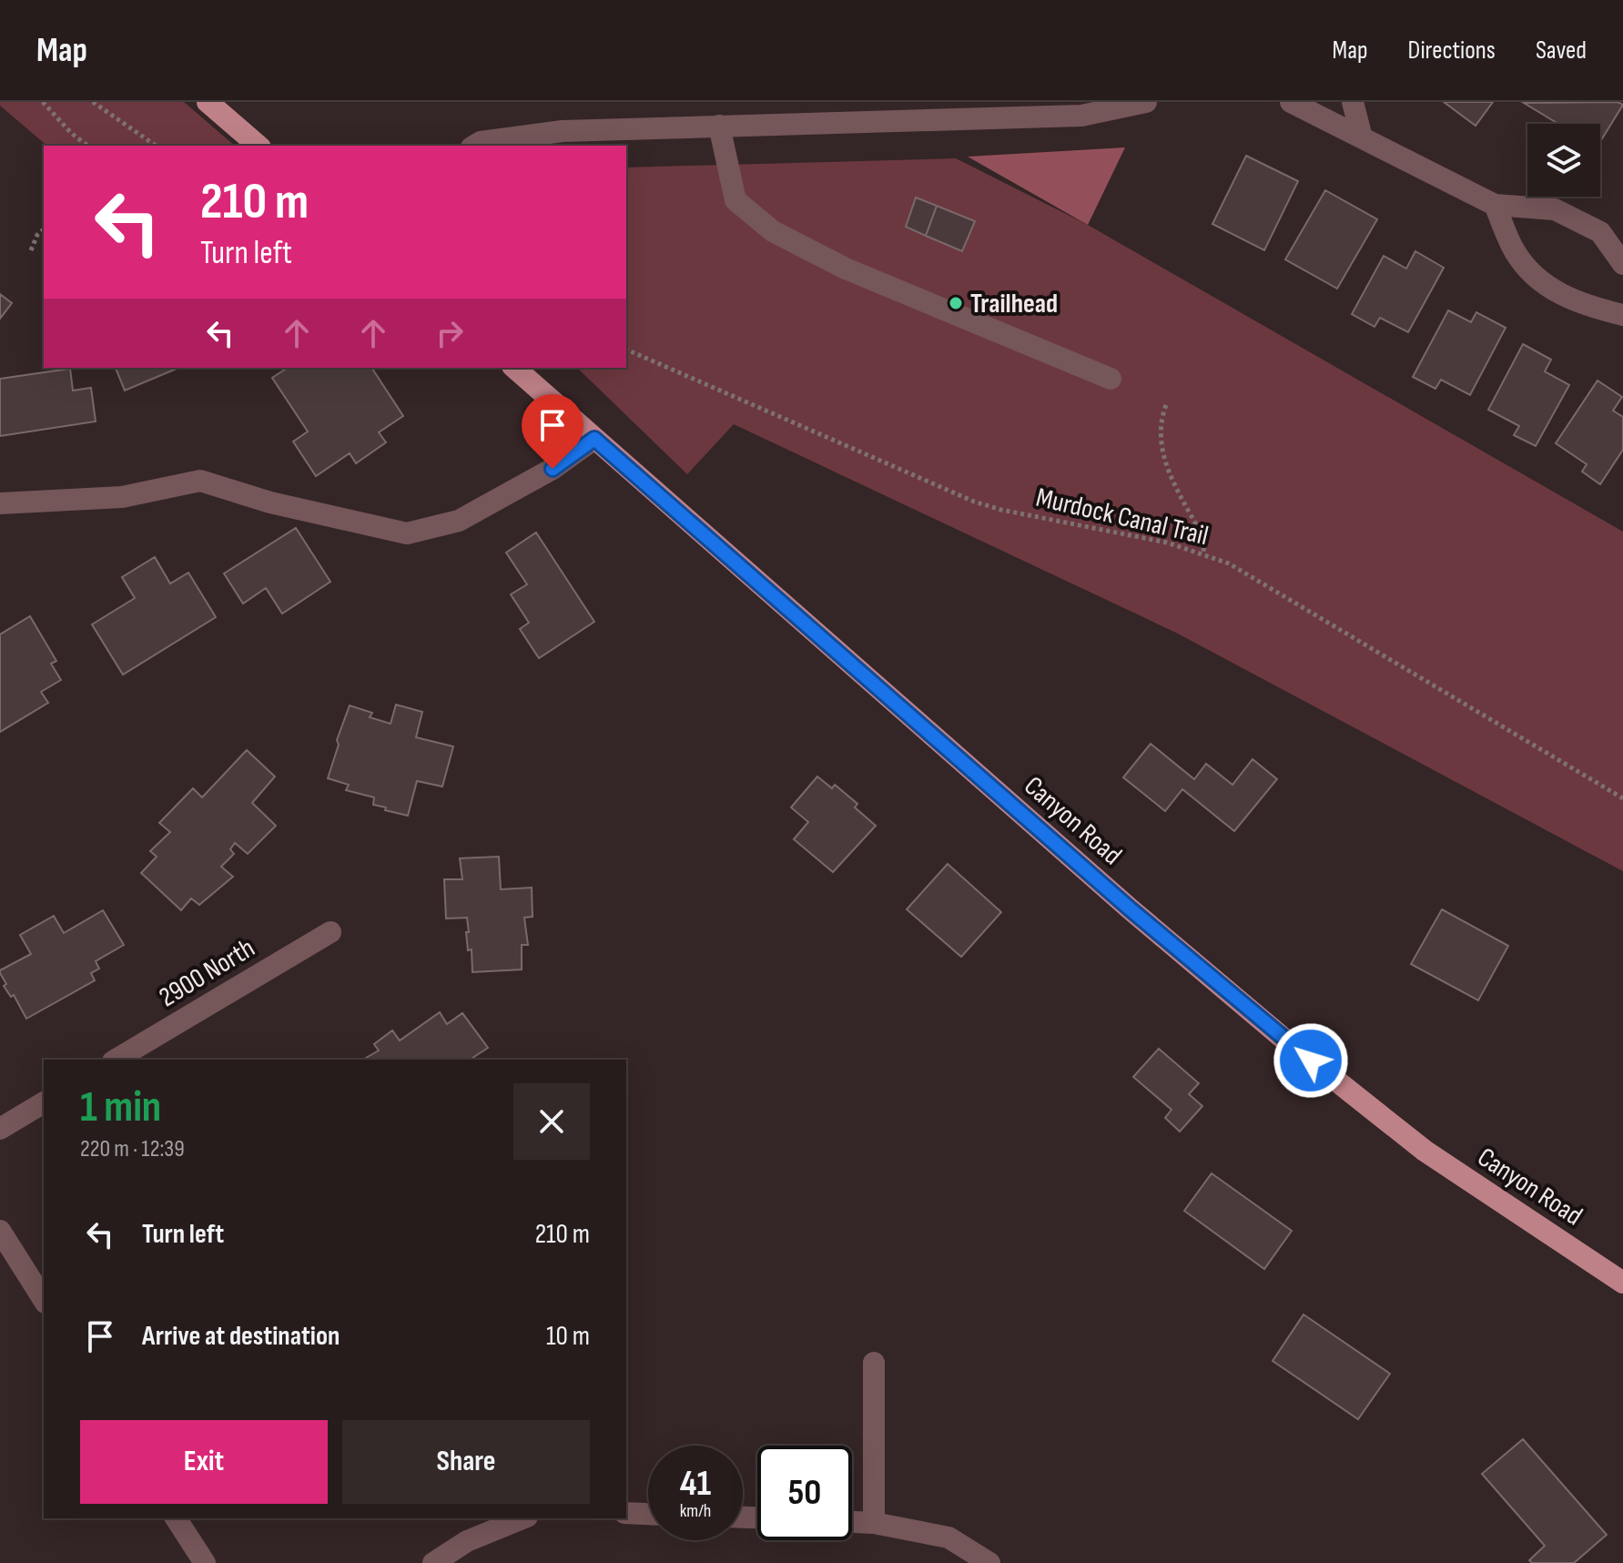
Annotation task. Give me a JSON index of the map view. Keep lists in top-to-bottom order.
{
  "streets": {
    "main road": ["Canyon Road"],
    "street": ["2900 North"],
    "path": ["Murdock Canal Trail"]
  },
  "places": ["Trailhead"],
  "page": {
    "header": "Map",
    "nav": ["Map", "Directions", "Saved"],
    "turn": ["210 m", "Turn left"],
    "heading": ["1 min", "220 m · 12:39"],
    "list": [
      {
        "name": "Turn left",
        "value": "210 m"
      },
      {
        "name": "Arrive at destination",
        "value": "10 m"
      }
    ],
    "buttons": ["Exit", "Share"],
    "speed": "41 km/h",
    "limit": "50"
  }
}
